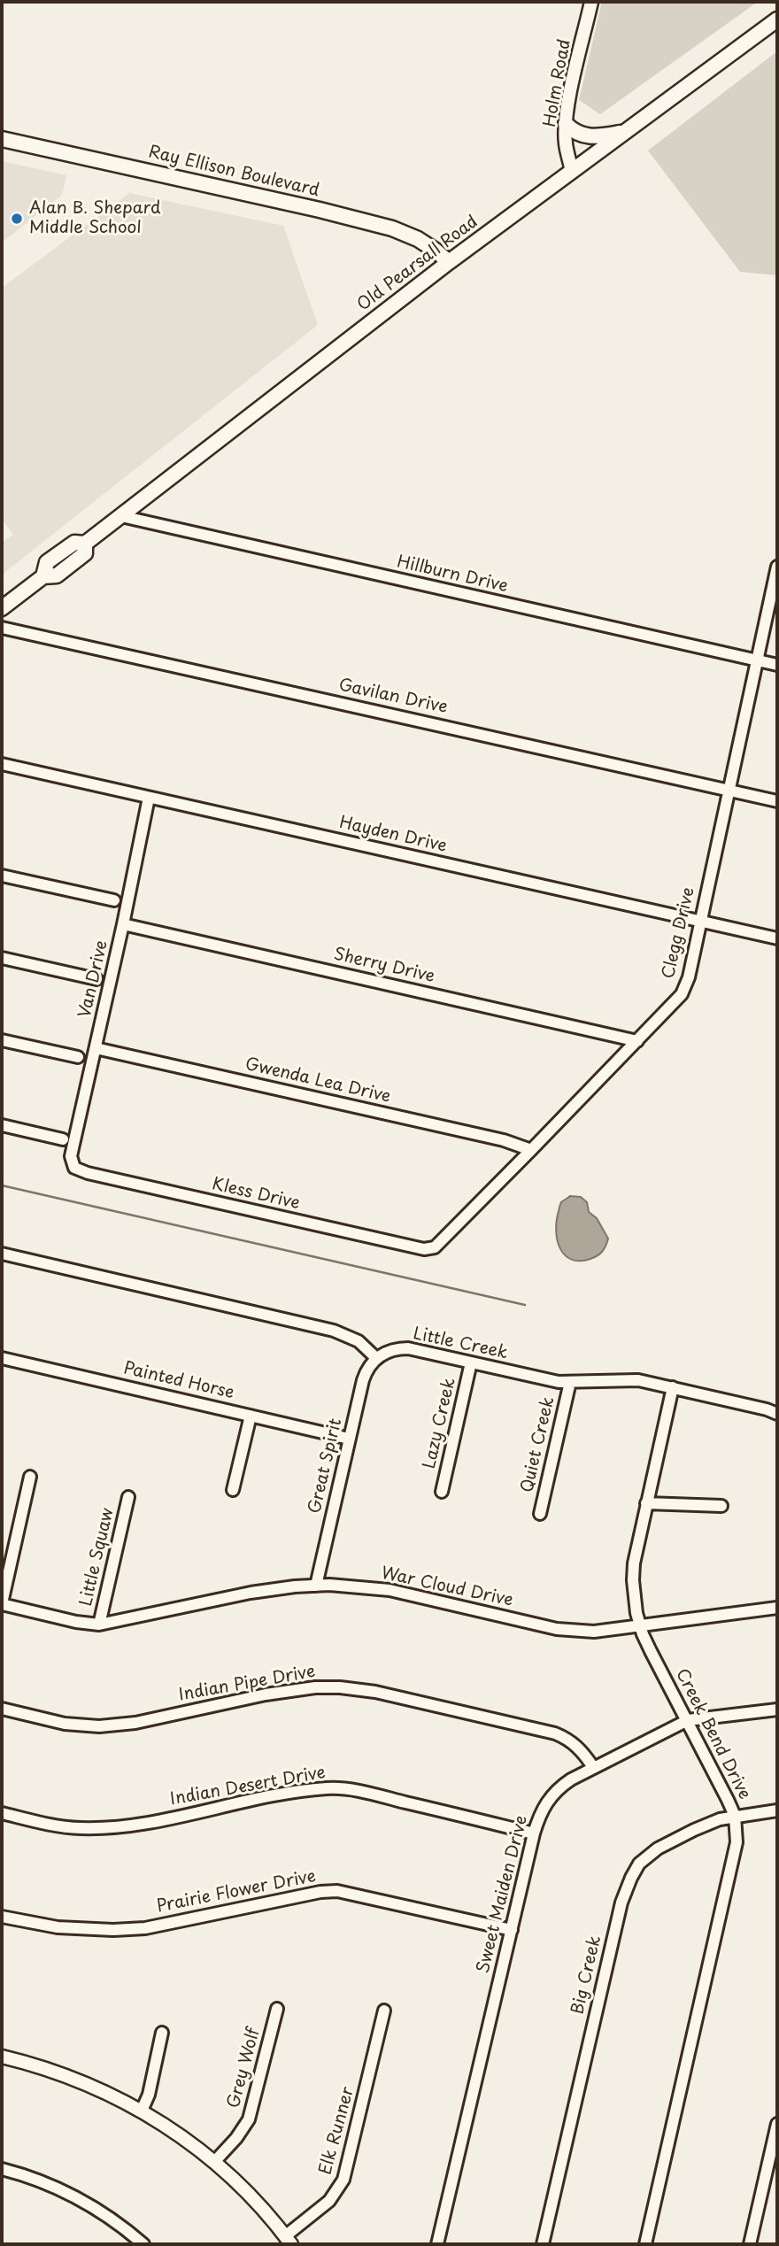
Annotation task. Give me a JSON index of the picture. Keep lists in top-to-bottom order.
{
  "streets": {
    "main road": ["Ray Ellison Boulevard", "Old Pearsall Road"],
    "street": [
      "Holm Road",
      "Hillburn Drive",
      "Gavilan Drive",
      "Hayden Drive",
      "Clegg Drive",
      "Sherry Drive",
      "Van Drive",
      "Gwenda Lea Drive",
      "Kless Drive",
      "Little Creek",
      "Painted Horse",
      "Lazy Creek",
      "Quiet Creek",
      "Great Spirit",
      "Little Squaw",
      "War Cloud Drive",
      "Indian Pipe Drive",
      "Creek Bend Drive",
      "Indian Desert Drive",
      "Prairie Flower Drive",
      "Sweet Maiden Drive",
      "Big Creek",
      "Grey Wolf",
      "Elk Runner"
    ]
  },
  "crossings": [
    ["Holm Road", "Old Pearsall Road"],
    ["Ray Ellison Boulevard", "Old Pearsall Road"],
    ["Old Pearsall Road", "Hillburn Drive"],
    ["Hillburn Drive", "Clegg Drive"],
    ["Gavilan Drive", "Clegg Drive"],
    ["Hayden Drive", "Clegg Drive"],
    ["Hayden Drive", "Van Drive"],
    ["Clegg Drive", "Sherry Drive"],
    ["Clegg Drive", "Gwenda Lea Drive"],
    ["Clegg Drive", "Kless Drive"],
    ["Sherry Drive", "Van Drive"],
    ["Van Drive", "Gwenda Lea Drive"],
    ["Van Drive", "Kless Drive"],
    ["Little Creek", "Lazy Creek"],
    ["Little Creek", "Quiet Creek"],
    ["Little Creek", "Great Spirit"],
    ["Little Creek", "Creek Bend Drive"],
    ["Painted Horse", "Great Spirit"],
    ["Great Spirit", "War Cloud Drive"],
    ["Little Squaw", "War Cloud Drive"],
    ["War Cloud Drive", "Creek Bend Drive"],
    ["Indian Pipe Drive", "Sweet Maiden Drive"],
    ["Creek Bend Drive", "Sweet Maiden Drive"],
    ["Creek Bend Drive", "Big Creek"],
    ["Indian Desert Drive", "Sweet Maiden Drive"],
    ["Prairie Flower Drive", "Sweet Maiden Drive"]
  ],
  "places": ["Alan B. Shepard Middle School"]
}
